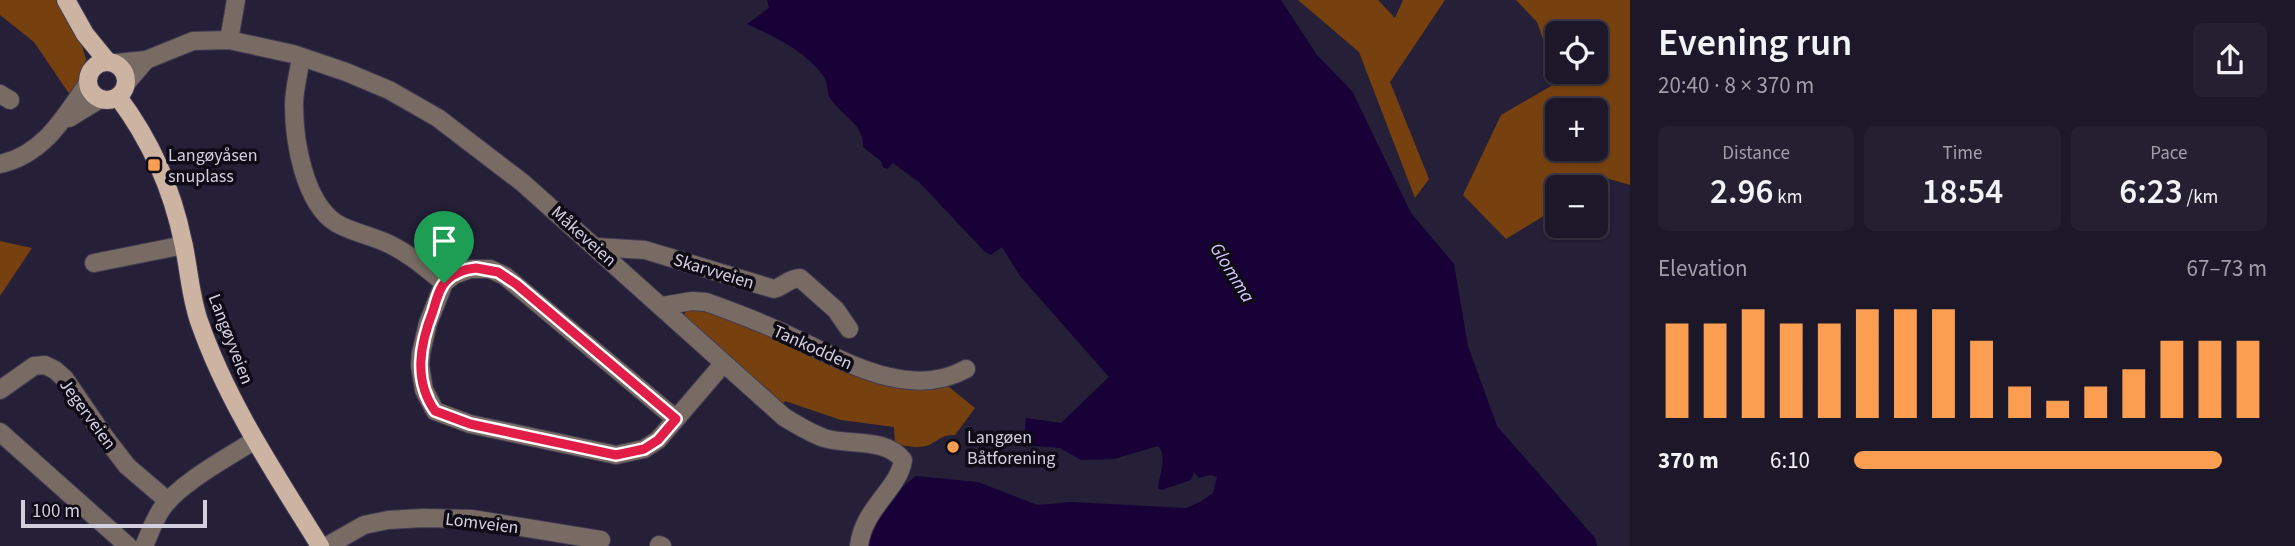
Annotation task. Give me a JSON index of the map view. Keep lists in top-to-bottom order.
{
  "streets": {
    "main road": ["Langøyveien"],
    "street": [
      "Måkeveien",
      "Skarvveien",
      "Tankodden",
      "Jegerveien",
      "Lomveien"
    ]
  },
  "crossings": [
    ["Måkeveien", "Skarvveien"],
    ["Måkeveien", "Langøyveien"],
    ["Måkeveien", "Tankodden"]
  ],
  "water": ["Glomma"],
  "places": {
    "transit": ["Langøyåsen snuplass"],
    "other": ["Langøen Båtforening"]
  },
  "scale_bar": "100 m",
  "page": {
    "heading": ["Evening run", "20:40 · 8 × 370 m"],
    "map_buttons": ["+", "−"],
    "stats": [
      ["Distance", "2.96 km"],
      ["Time", "18:54"],
      ["Pace", "6:23 /km"]
    ],
    "chart": ["Elevation", "67–73 m"],
    "list": [
      {
        "name": "370 m",
        "note": "6:10"
      }
    ],
    "scale": "100 m"
  }
}
